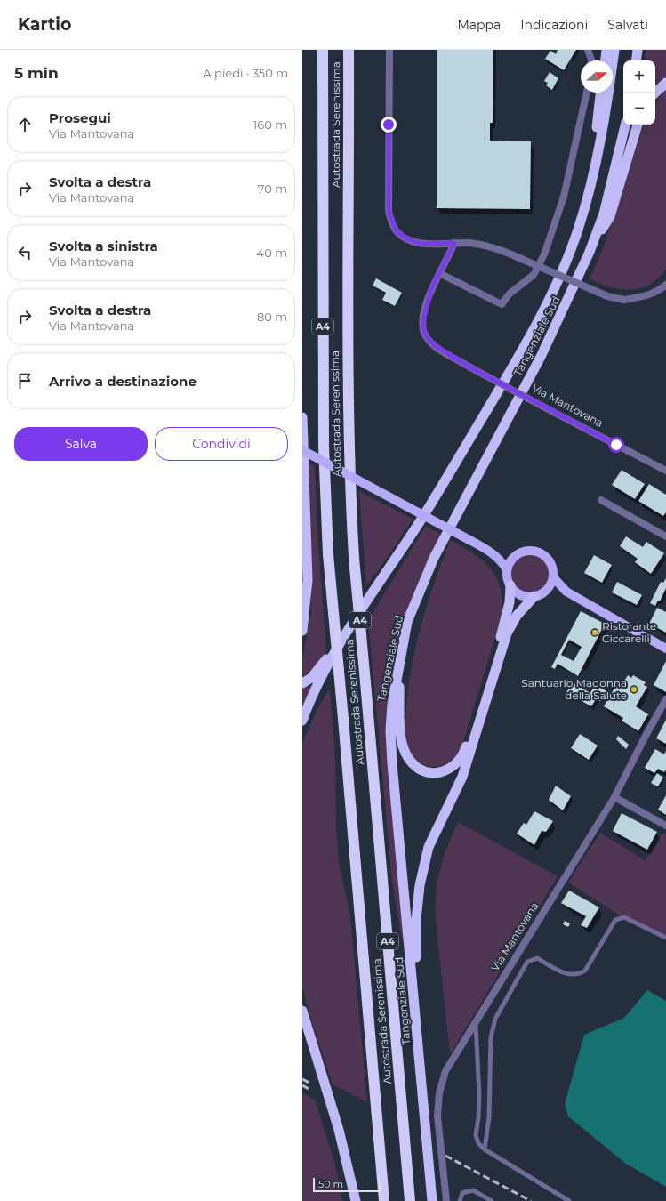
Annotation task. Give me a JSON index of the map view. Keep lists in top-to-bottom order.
{
  "streets": {
    "highway": ["Autostrada Serenissima", "A4", "Tangenziale Sud"],
    "street": ["Via Mantovana"]
  },
  "places": ["Ristorante Ciccarelli", "Santuario Madonna della Salute"],
  "scale_bar": "50 m",
  "north": "right",
  "page": {
    "header": "Kartio",
    "nav": ["Mappa", "Indicazioni", "Salvati"],
    "heading": ["5 min", "A piedi · 350 m"],
    "map_buttons": ["+", "−"],
    "list": [
      ["Prosegui", "Via Mantovana", "160 m"],
      ["Svolta a destra", "Via Mantovana", "70 m"],
      ["Svolta a sinistra", "Via Mantovana", "40 m"],
      ["Svolta a destra", "Via Mantovana", "80 m"],
      "Arrivo a destinazione"
    ],
    "buttons": ["Salva", "Condividi"],
    "scale": "50 m"
  }
}
